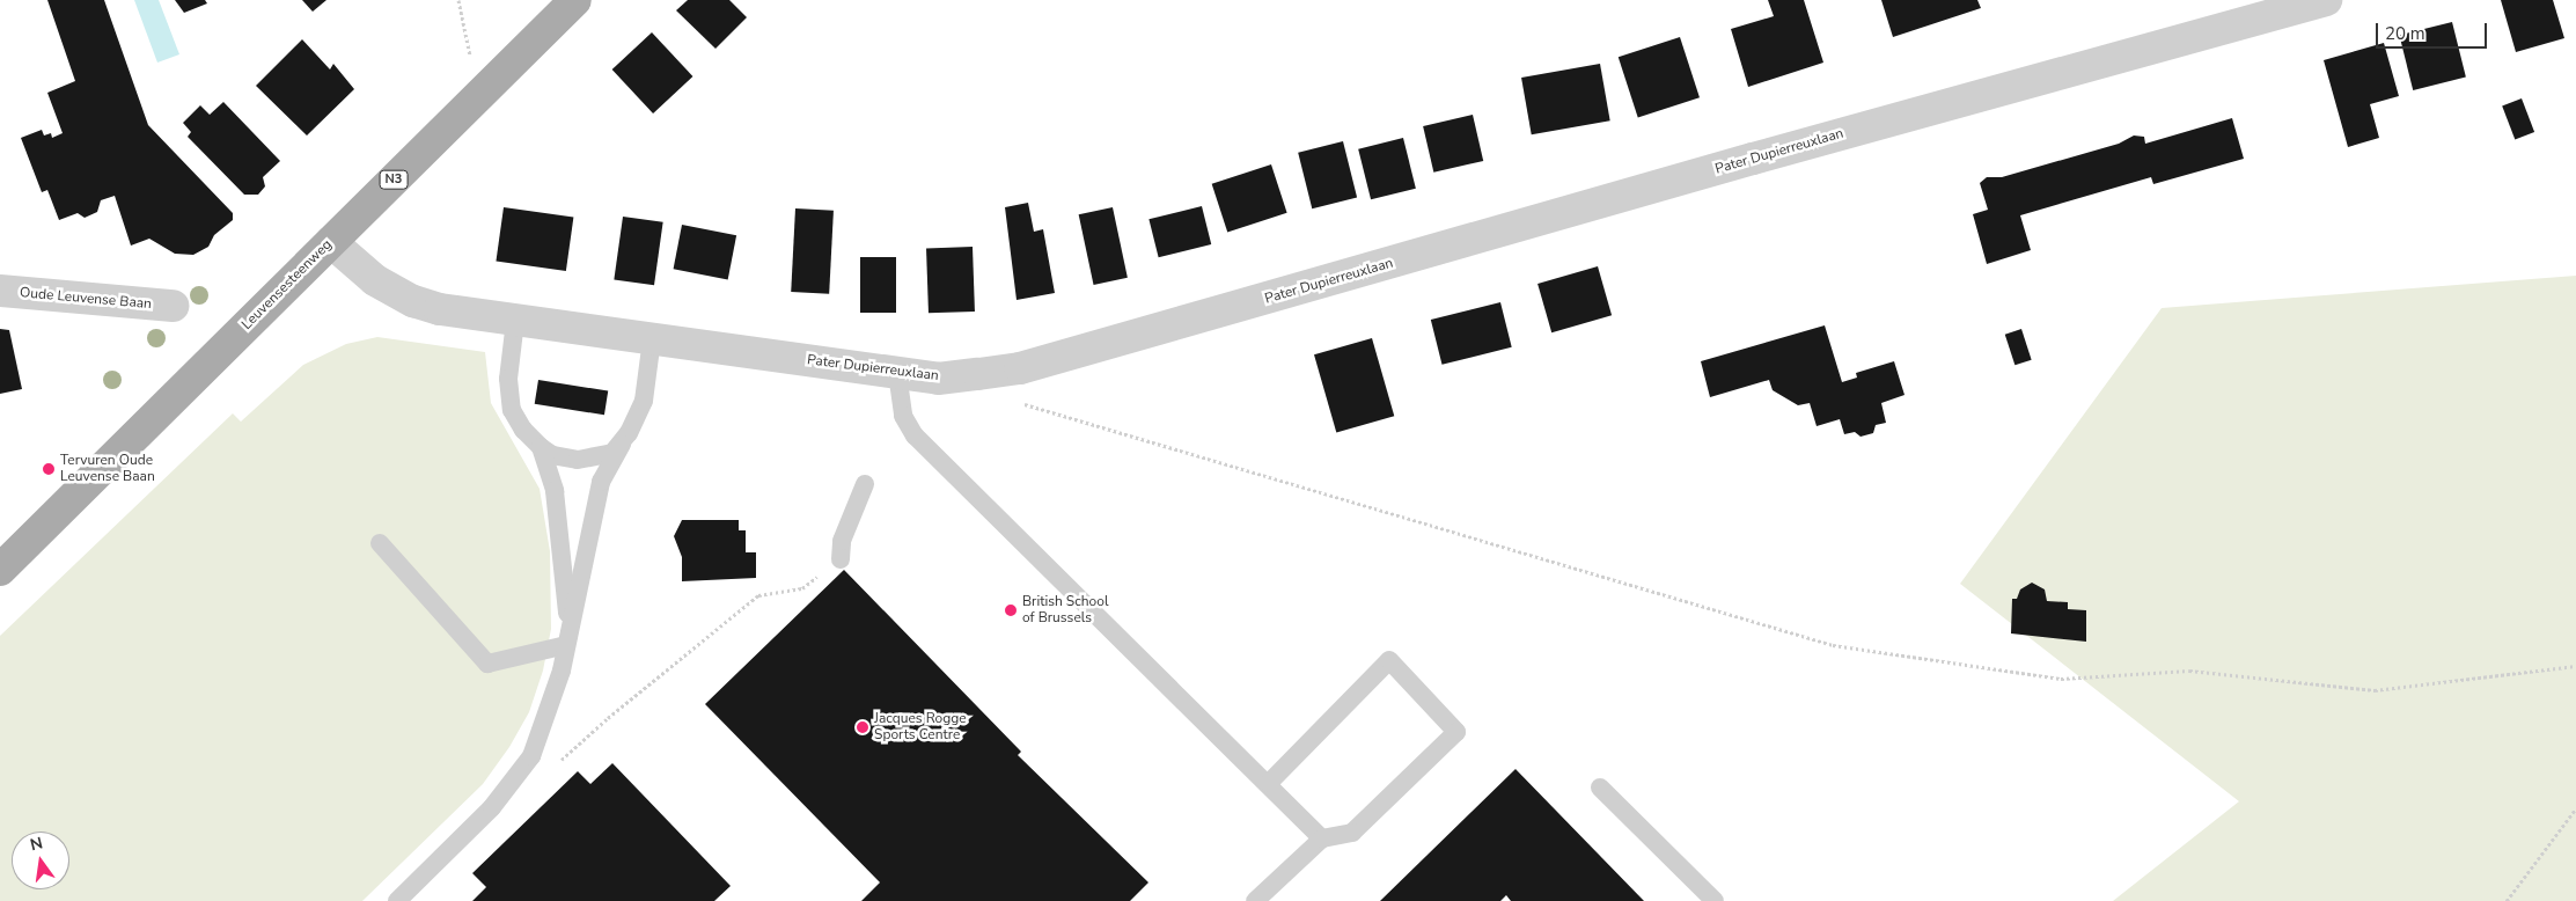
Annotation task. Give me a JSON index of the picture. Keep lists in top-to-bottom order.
{
  "streets": {
    "main road": ["N3", "Leuvensesteenweg"],
    "street": ["Pater Dupierreuxlaan", "Oude Leuvense Baan"]
  },
  "crossings": [
    ["Pater Dupierreuxlaan", "Leuvensesteenweg"]
  ],
  "places": ["Tervuren Oude Leuvense Baan", "British School of Brussels", "Jacques Rogge Sports Centre"],
  "scale_bar": "20 m",
  "north": "top"
}
